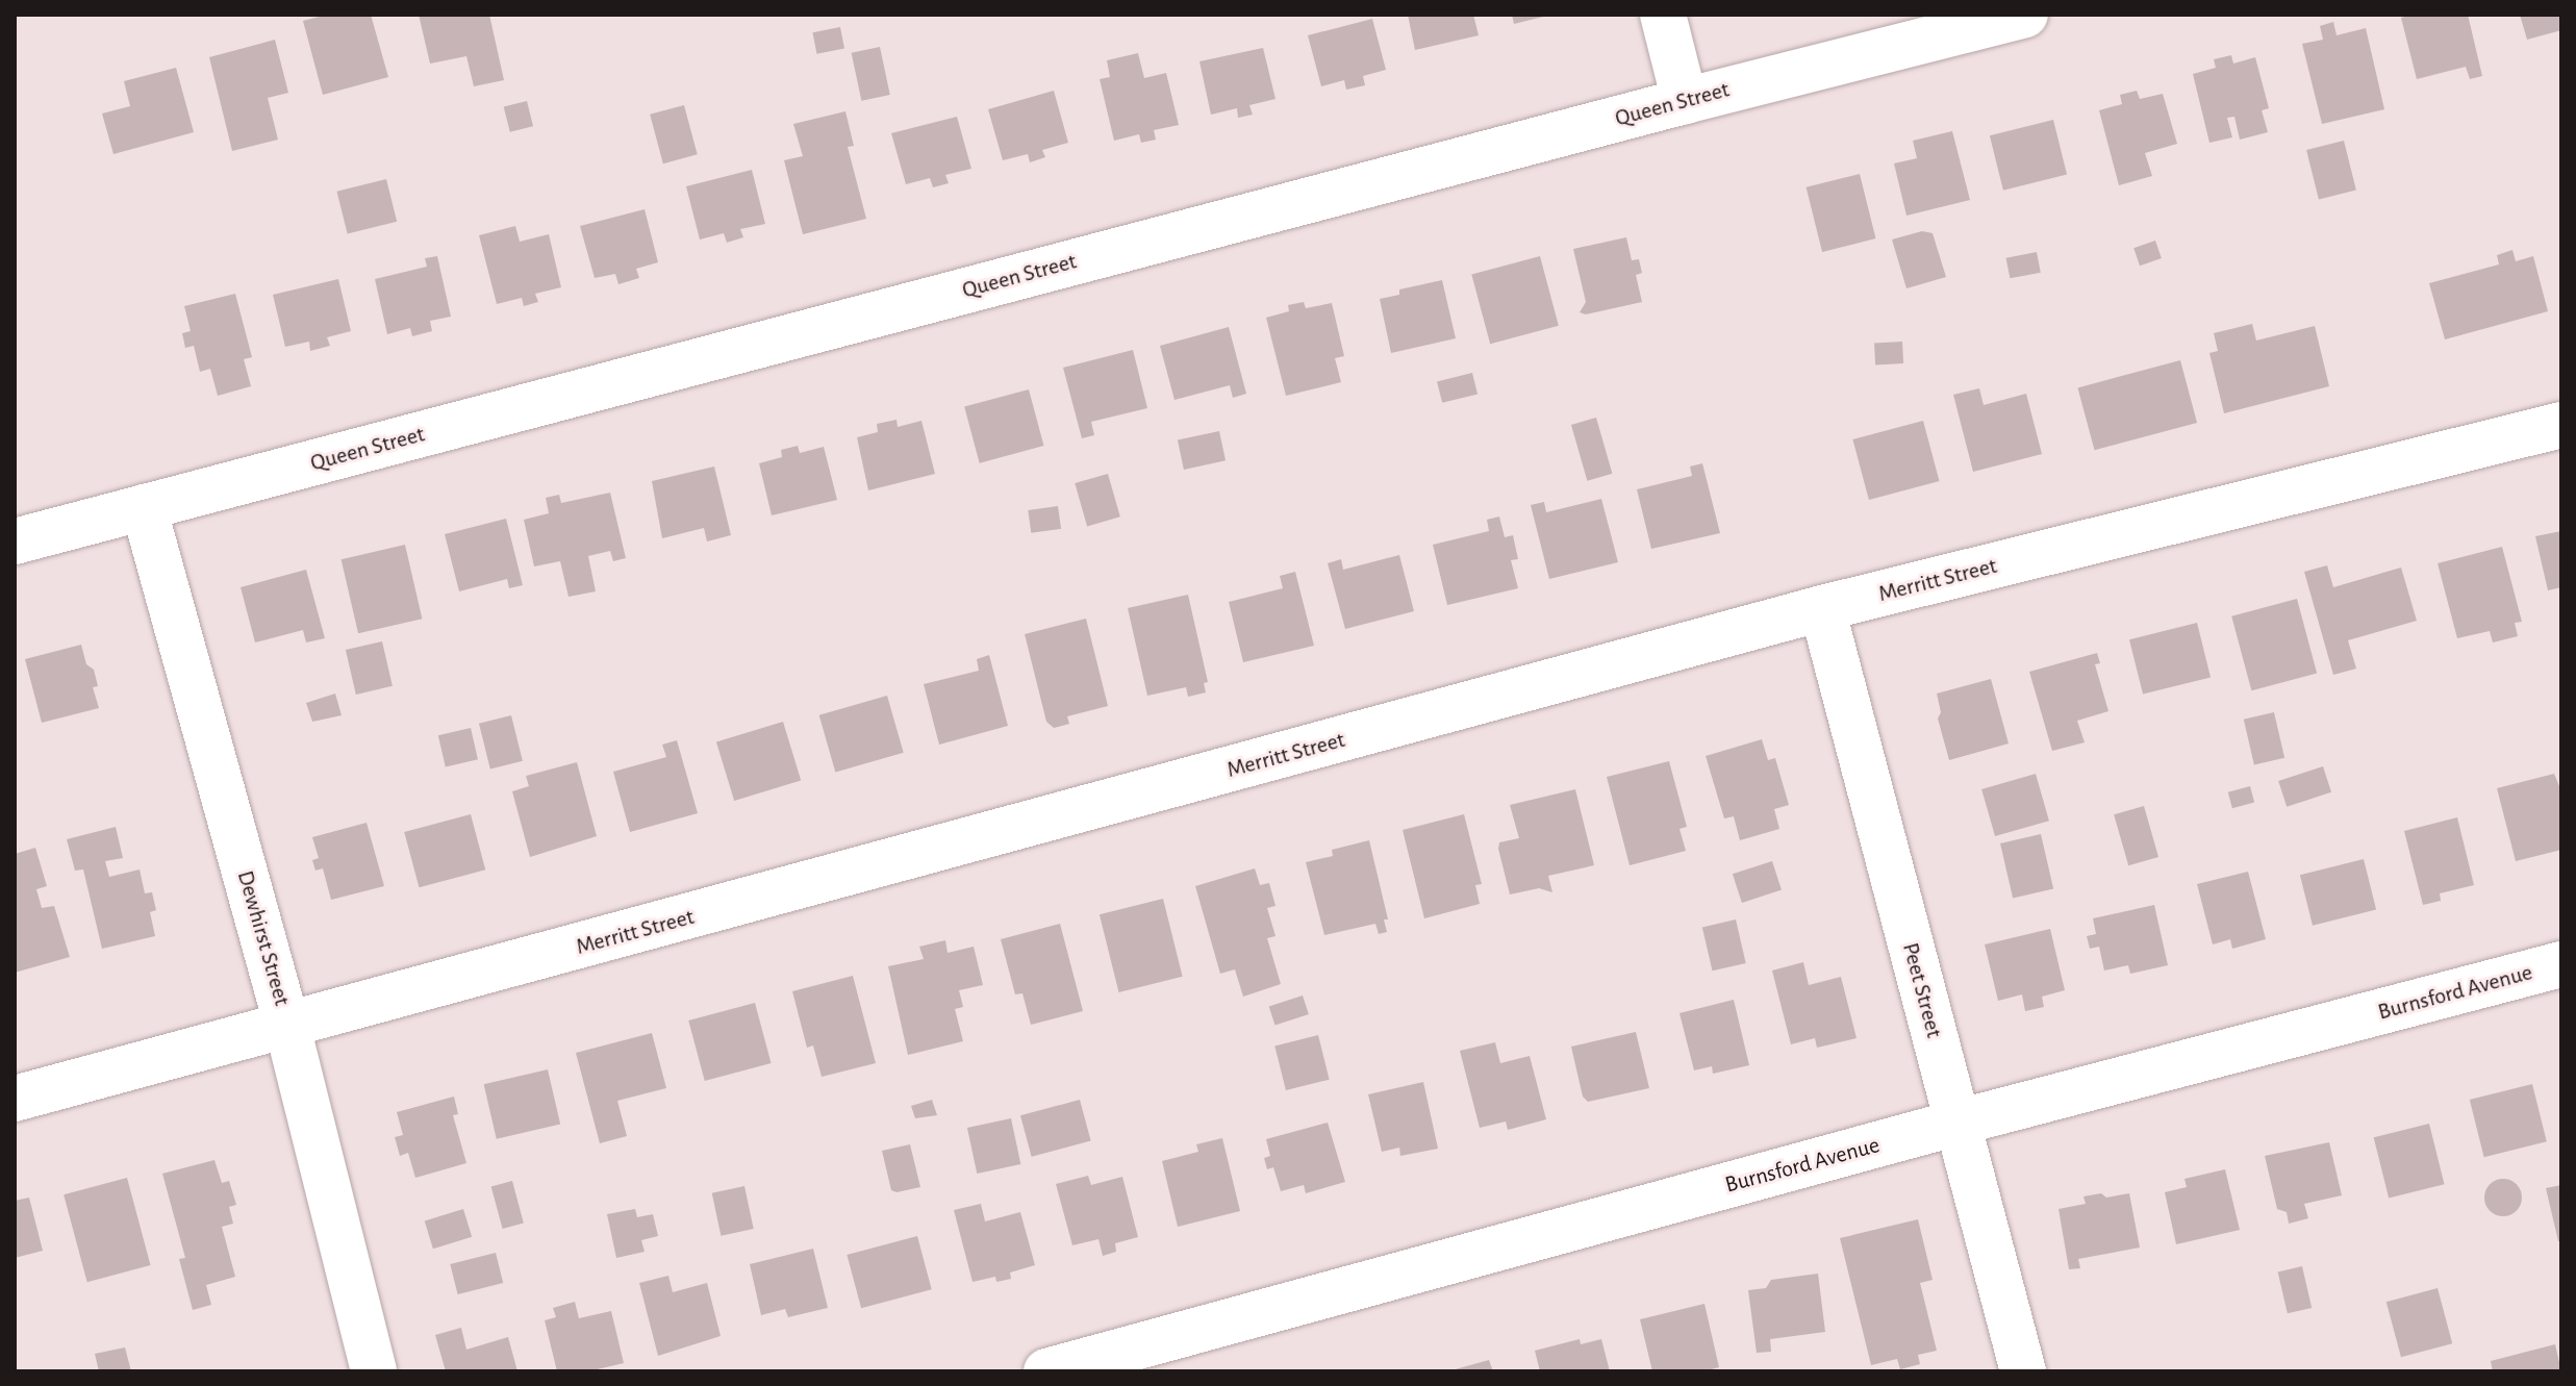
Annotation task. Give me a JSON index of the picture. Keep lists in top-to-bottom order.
{
  "streets": {
    "street": [
      "Queen Street",
      "Merritt Street",
      "Dewhirst Street",
      "Peet Street",
      "Burnsford Avenue"
    ]
  },
  "crossings": [
    ["Queen Street", "Dewhirst Street"],
    ["Merritt Street", "Dewhirst Street"],
    ["Merritt Street", "Peet Street"],
    ["Peet Street", "Burnsford Avenue"]
  ]
}
